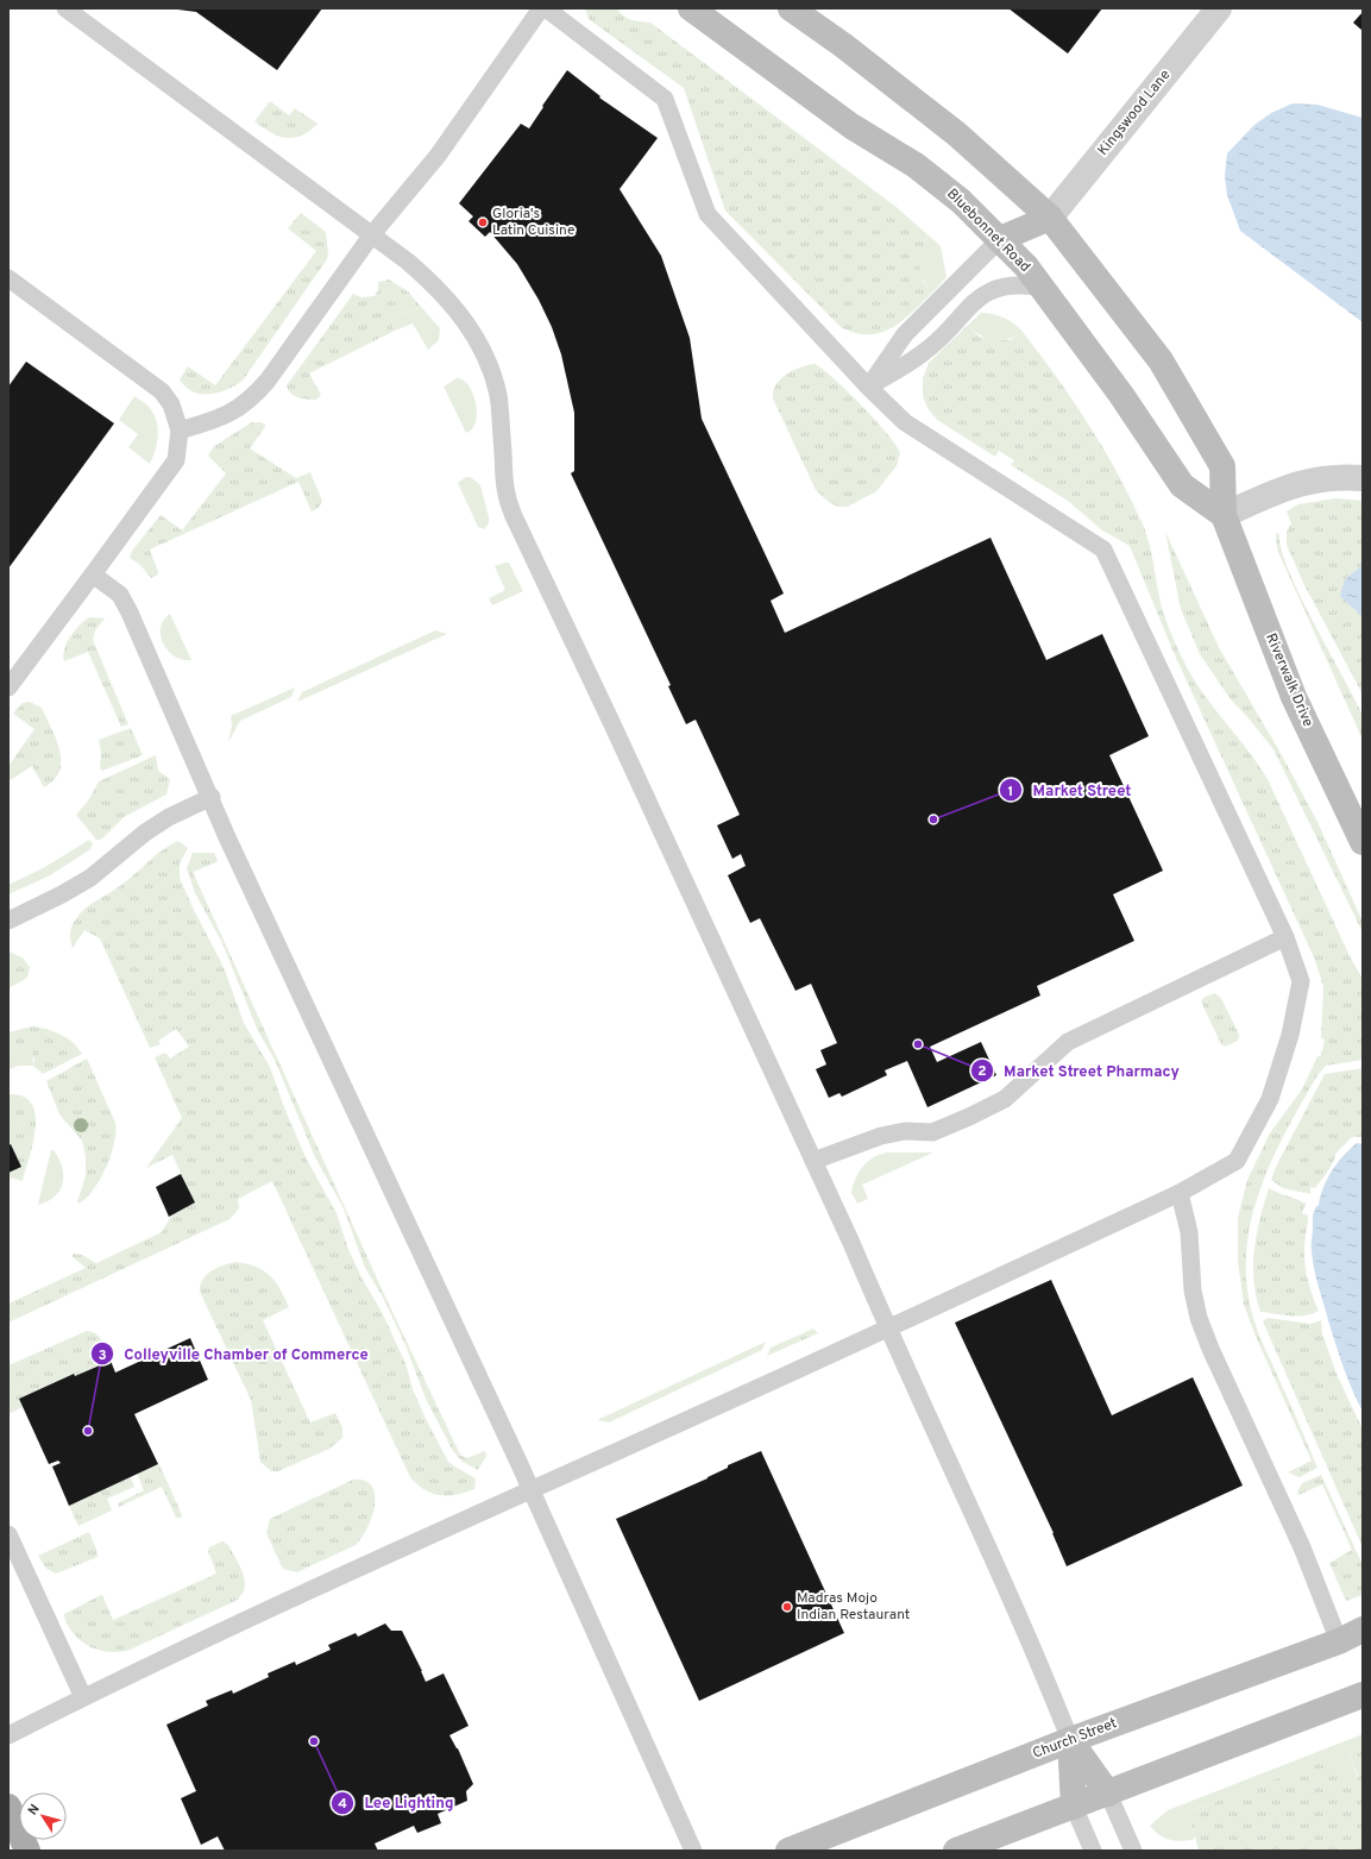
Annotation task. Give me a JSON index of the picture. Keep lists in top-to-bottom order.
{
  "streets": {
    "street": [
      "Kingswood Lane",
      "Bluebonnet Road",
      "Riverwalk Drive",
      "Church Street"
    ]
  },
  "crossings": [
    ["Bluebonnet Road", "Riverwalk Drive"]
  ],
  "places": [
    "Gloria's Latin Cuisine",
    "Market Street",
    "Market Street Pharmacy",
    "Colleyville Chamber of Commerce",
    "Madras Mojo Indian Restaurant",
    "Lee Lighting"
  ],
  "north": "top left"
}
